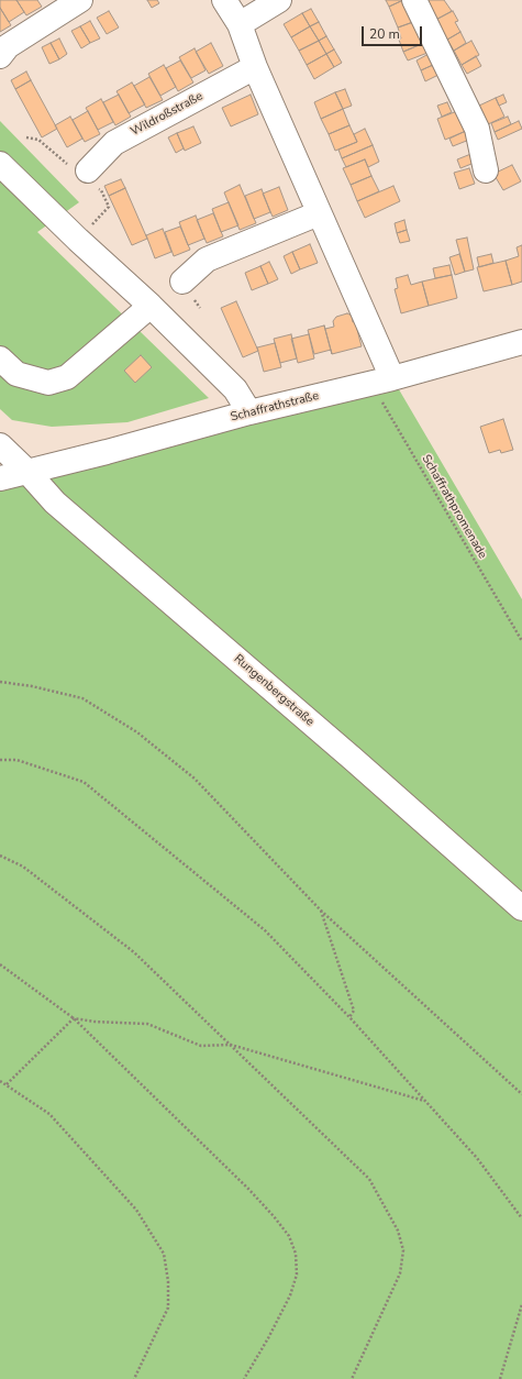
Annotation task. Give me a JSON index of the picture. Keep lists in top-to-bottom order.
{
  "streets": {
    "street": ["Wildroßstraße", "Schaffrathstraße", "Rungenbergstraße"],
    "path": ["Schaffrathpromenade"]
  },
  "crossings": [
    ["Schaffrathstraße", "Schaffrathpromenade"],
    ["Schaffrathstraße", "Rungenbergstraße"]
  ],
  "scale_bar": "20 m"
}
